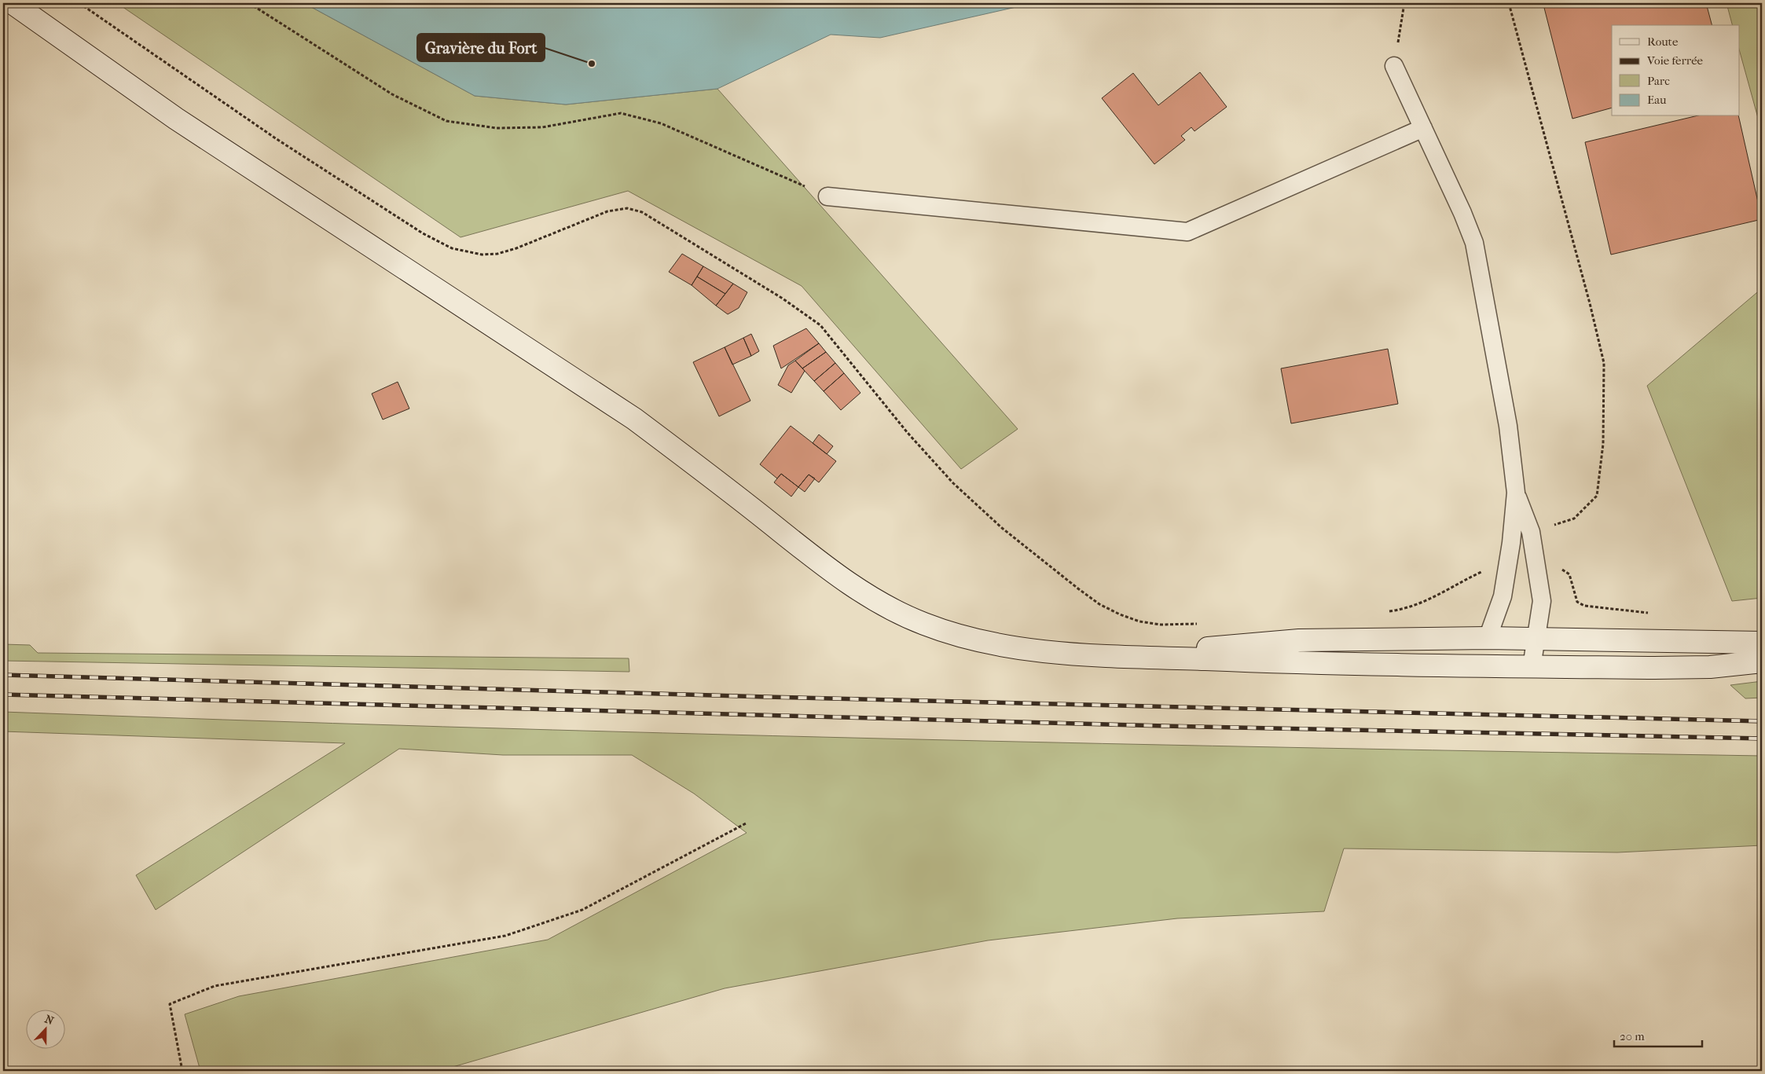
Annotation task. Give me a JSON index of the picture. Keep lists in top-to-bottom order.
{
  "places": ["Gravière du Fort"],
  "legend": [
    "Route",
    "Voie ferrée",
    "Parc",
    "Eau"
  ],
  "scale_bar": "20 m",
  "north": "top"
}
